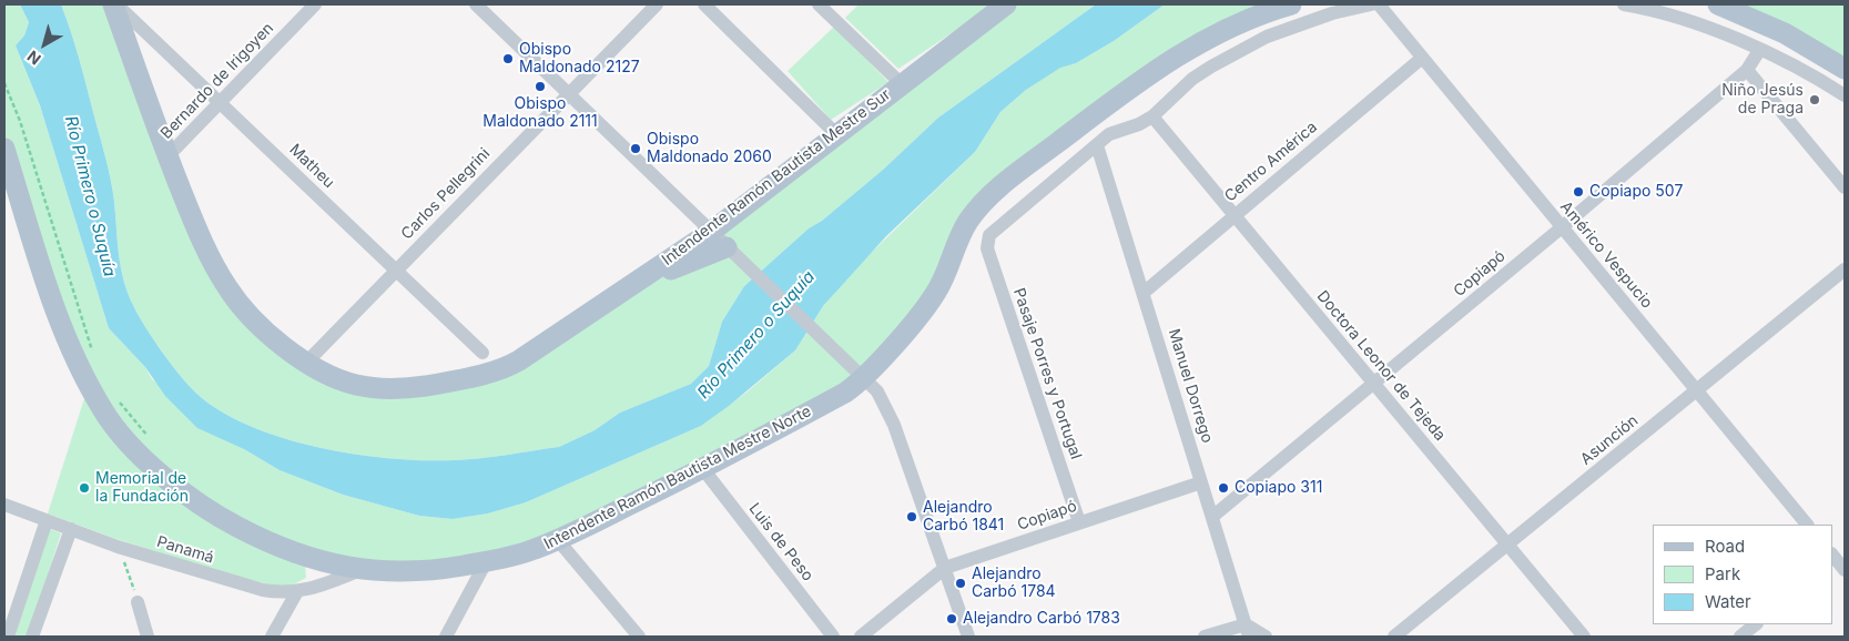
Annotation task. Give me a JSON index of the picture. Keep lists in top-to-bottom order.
{
  "streets": {
    "main road": ["Intendente Ramón Bautista Mestre Sur", "Intendente Ramón Bautista Mestre Norte"],
    "street": [
      "Bernardo de Irigoyen",
      "Centro América",
      "Matheu",
      "Carlos Pellegrini",
      "Américo Vespucio",
      "Copiapó",
      "Doctora Leonor de Tejeda",
      "Pasaje Porres y Portugal",
      "Manuel Dorrego",
      "Asunción",
      "Luis de Peso",
      "Panamá"
    ]
  },
  "crossings": [
    ["Bernardo de Irigoyen", "Matheu"],
    ["Bernardo de Irigoyen", "Intendente Ramón Bautista Mestre Sur"],
    ["Centro América", "Américo Vespucio"],
    ["Centro América", "Doctora Leonor de Tejeda"],
    ["Centro América", "Manuel Dorrego"],
    ["Matheu", "Intendente Ramón Bautista Mestre Sur"],
    ["Matheu", "Carlos Pellegrini"],
    ["Intendente Ramón Bautista Mestre Sur", "Carlos Pellegrini"],
    ["Américo Vespucio", "Copiapó"],
    ["Américo Vespucio", "Asunción"],
    ["Copiapó", "Doctora Leonor de Tejeda"],
    ["Copiapó", "Pasaje Porres y Portugal"],
    ["Copiapó", "Manuel Dorrego"],
    ["Doctora Leonor de Tejeda", "Asunción"],
    ["Pasaje Porres y Portugal", "Manuel Dorrego"],
    ["Intendente Ramón Bautista Mestre Norte", "Luis de Peso"],
    ["Intendente Ramón Bautista Mestre Norte", "Panamá"]
  ],
  "water": ["Río Primero o Suquía"],
  "places": [
    "Obispo Maldonado 2127",
    "Obispo Maldonado 2111",
    "Niño Jesús de Praga",
    "Obispo Maldonado 2060",
    "Copiapo 507",
    "Memorial de la Fundación",
    "Copiapo 311",
    "Alejandro Carbó 1841",
    "Alejandro Carbó 1784",
    "Alejandro Carbó 1783"
  ],
  "legend": ["Road", "Park", "Water"],
  "north": "bottom left"
}
